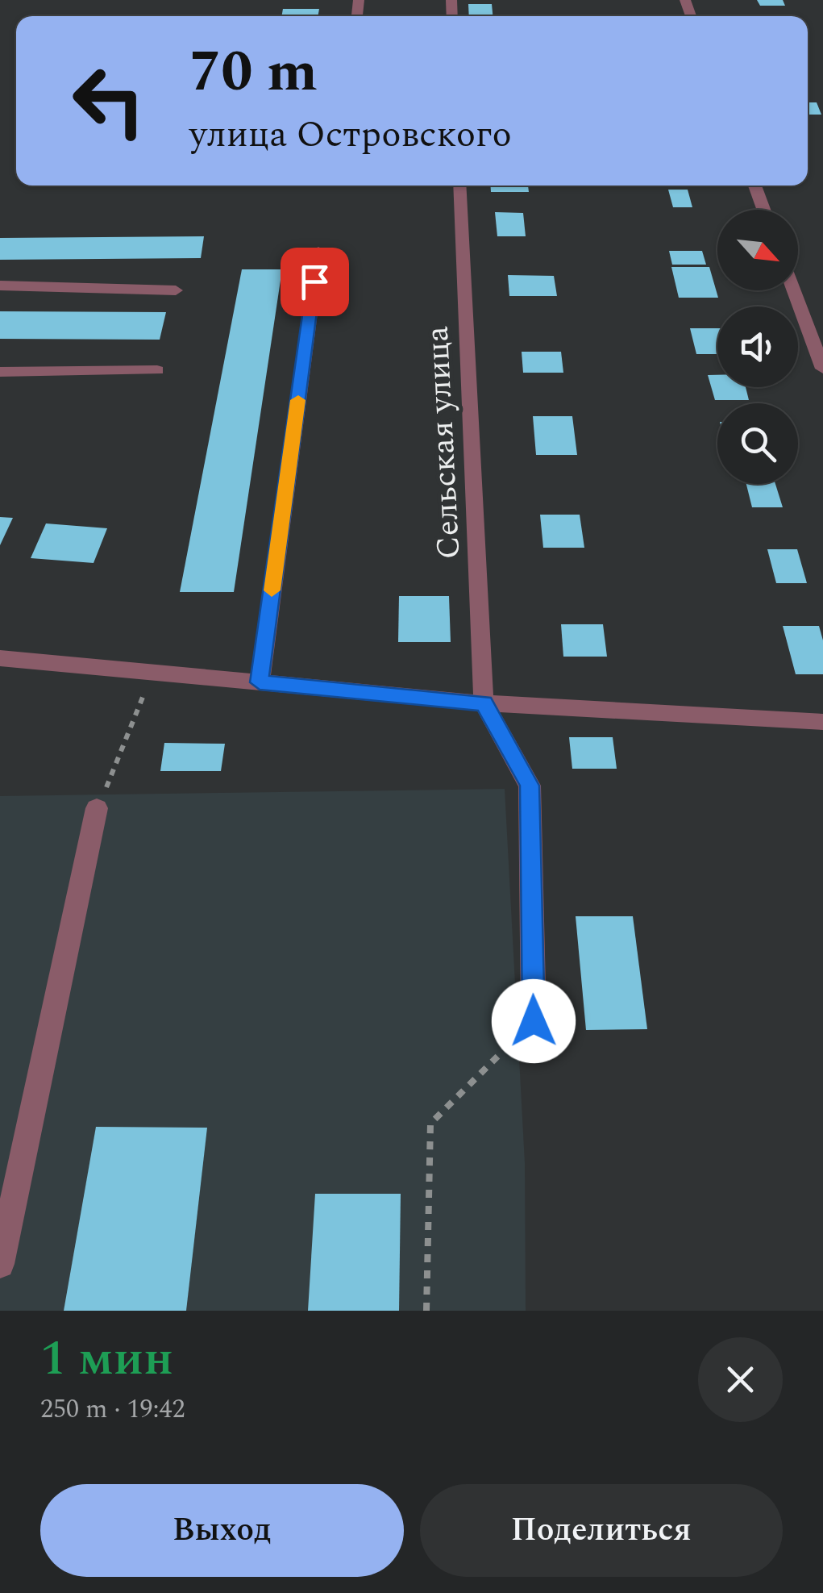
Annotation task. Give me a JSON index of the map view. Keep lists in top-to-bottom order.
{
  "streets": {
    "street": ["Сельская улица"]
  },
  "north": "bottom right",
  "page": {
    "turn": ["70 m", "улица Островского"],
    "heading": ["1 мин", "250 m · 19:42"],
    "buttons": ["Выход", "Поделиться"]
  }
}
